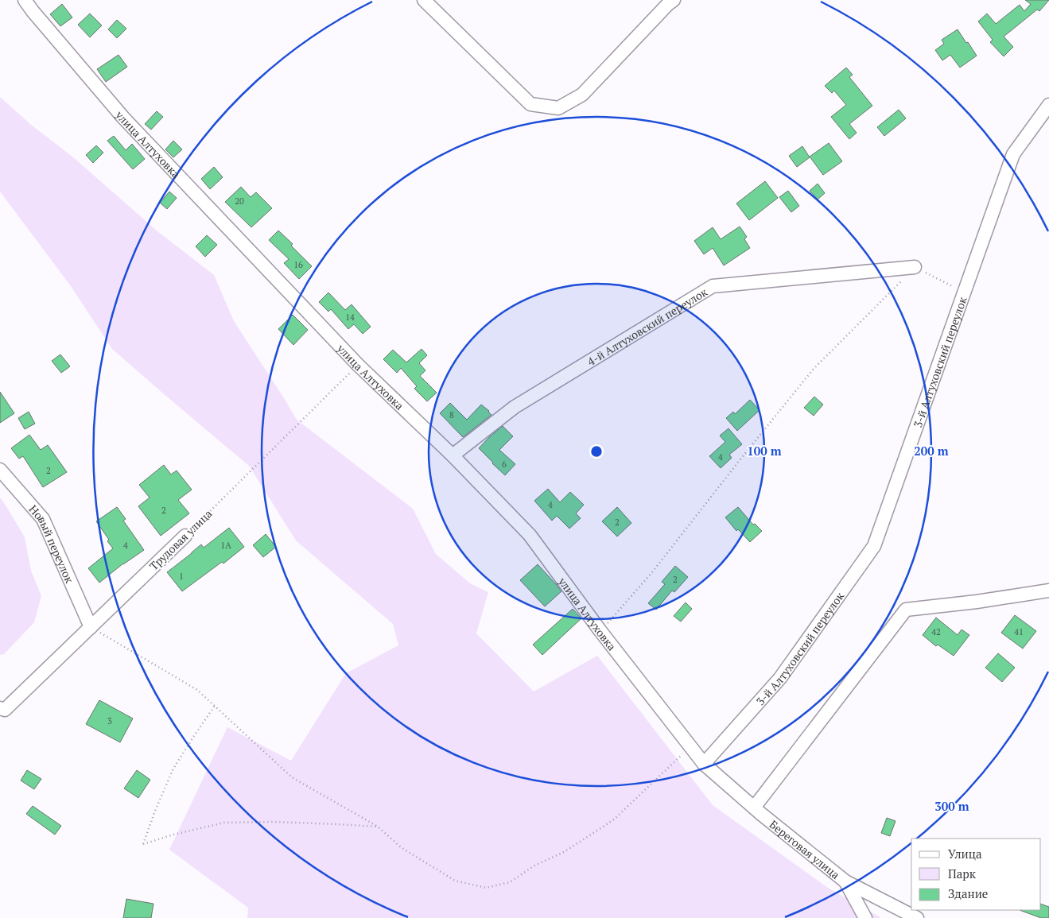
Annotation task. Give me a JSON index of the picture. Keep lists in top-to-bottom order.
{
  "streets": {
    "street": [
      "улица Алтуховка",
      "4-й Алтуховский переулок",
      "3-й Алтуховский переулок",
      "Трудовая улица",
      "Новый переулок",
      "Береговая улица"
    ]
  },
  "crossings": [
    ["улица Алтуховка", "4-й Алтуховский переулок"],
    ["улица Алтуховка", "3-й Алтуховский переулок"],
    ["улица Алтуховка", "Трудовая улица"],
    ["улица Алтуховка", "Береговая улица"],
    ["3-й Алтуховский переулок", "Береговая улица"],
    ["Трудовая улица", "Новый переулок"]
  ],
  "house_numbers": [
    "20",
    "16",
    "14",
    "8",
    "4",
    "6",
    "2",
    "4",
    "2",
    "2",
    "4",
    "1А",
    "1",
    "2",
    "42",
    "41",
    "3"
  ],
  "legend": ["Улица", "Парк", "Здание"],
  "rings": ["100 m", "200 m", "300 m"]
}
